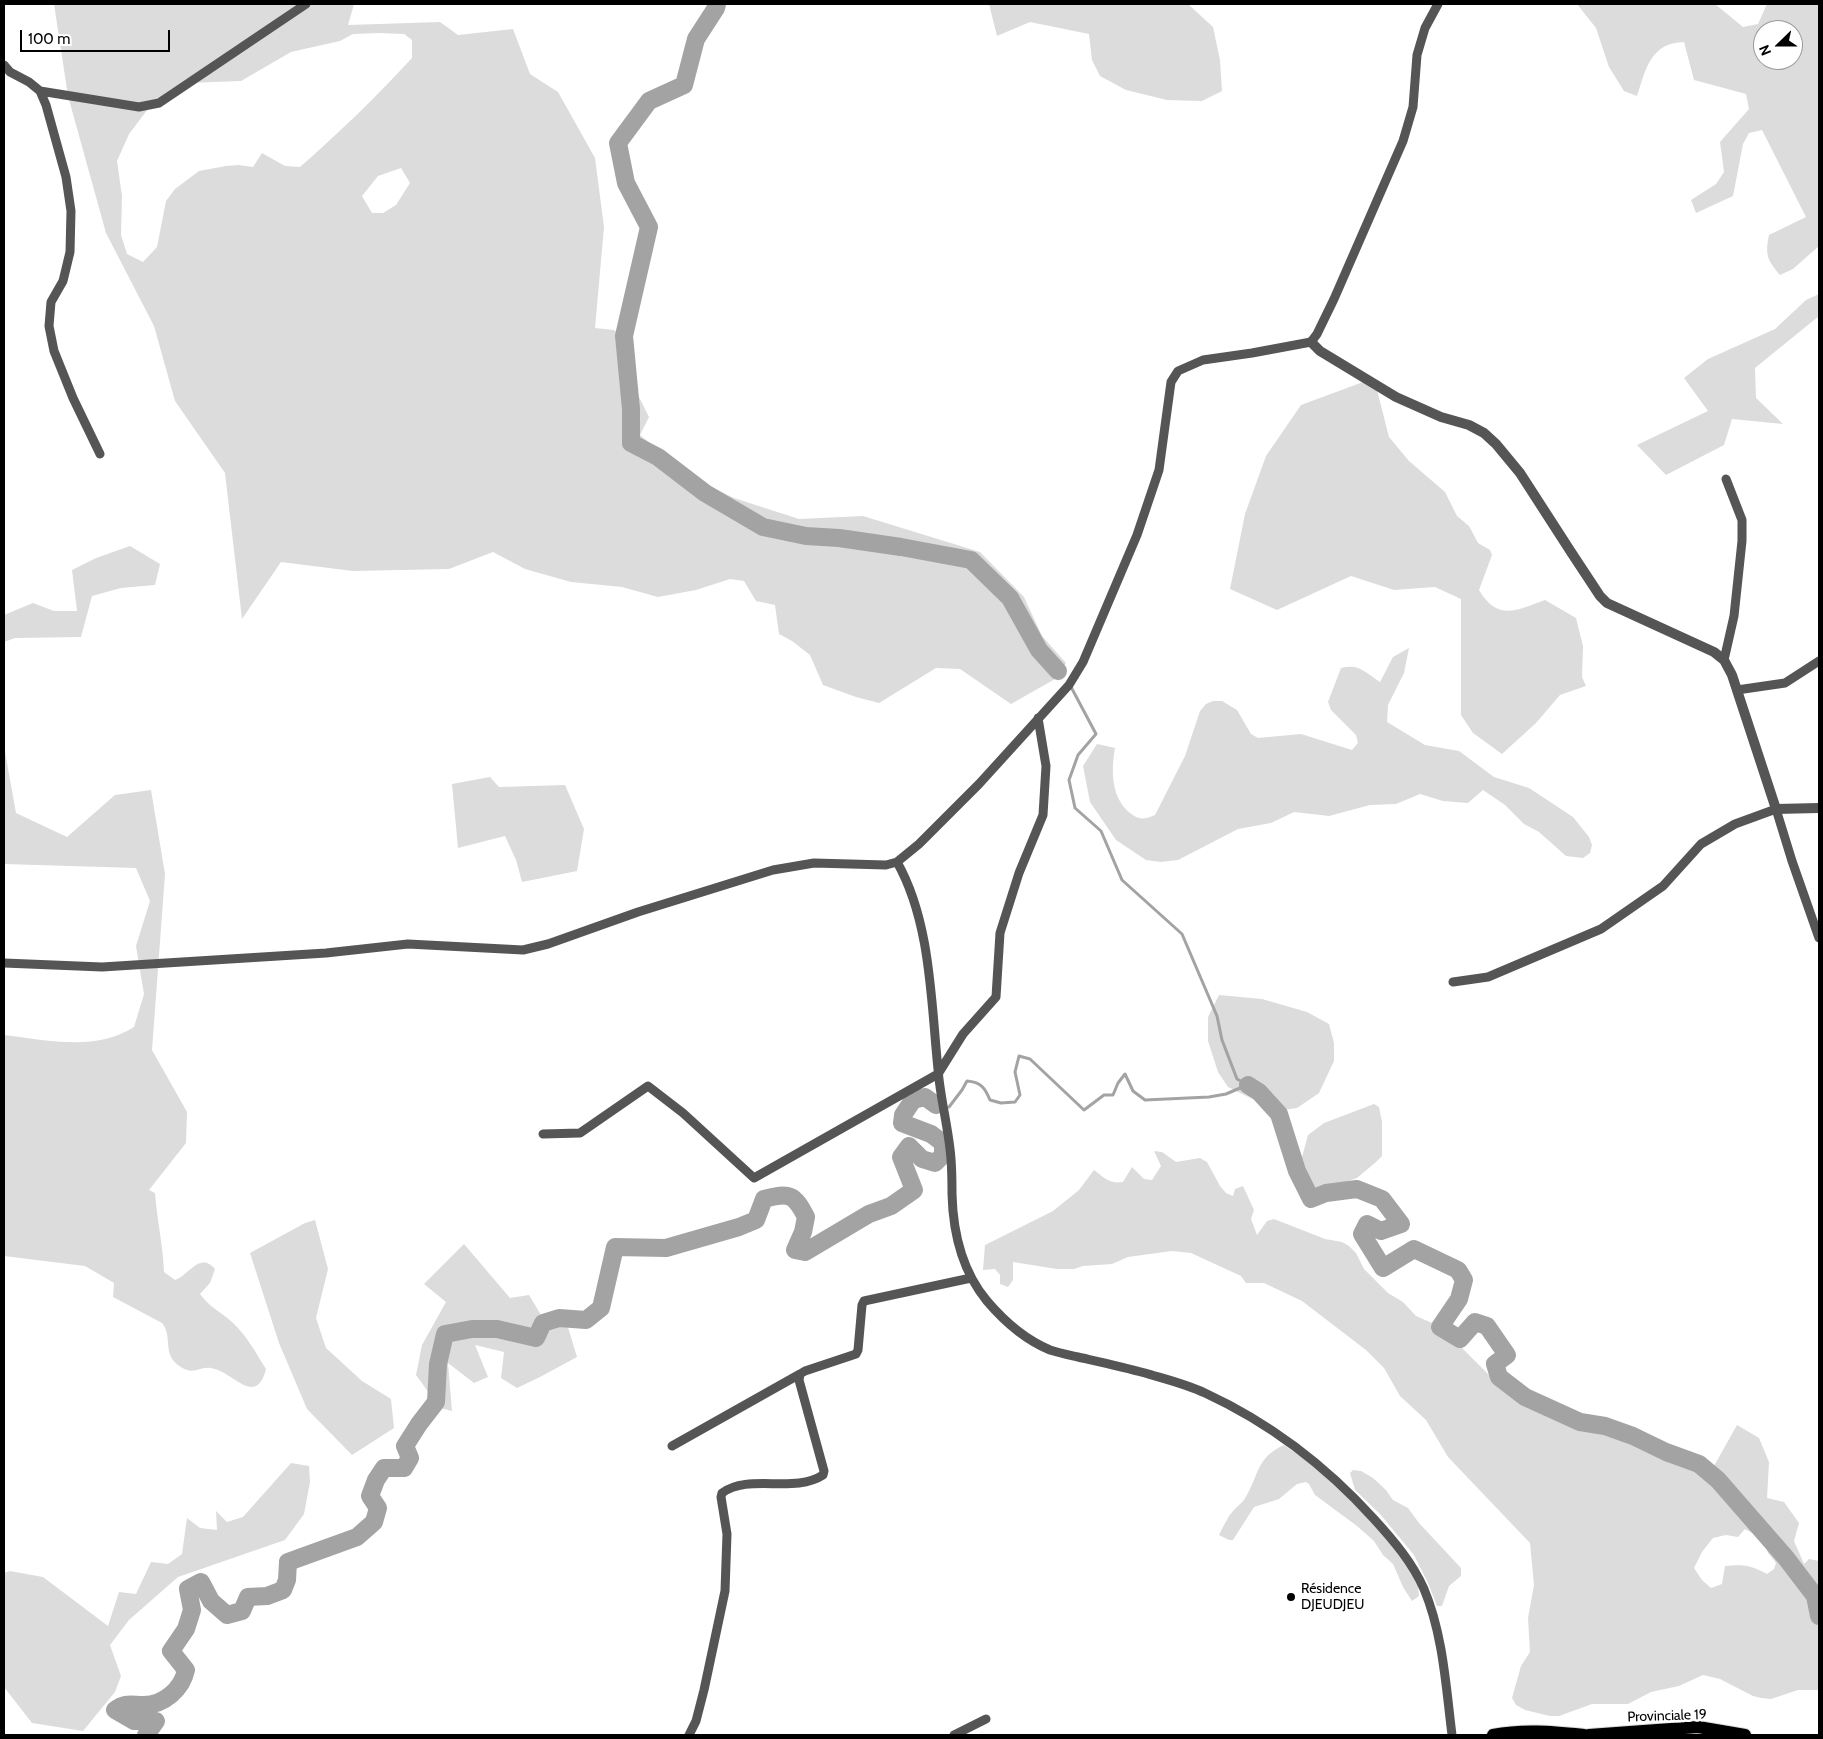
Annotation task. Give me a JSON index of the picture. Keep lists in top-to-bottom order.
{
  "streets": {
    "main road": ["Provinciale 19"]
  },
  "places": ["Résidence DJEUDJEU"],
  "scale_bar": "100 m",
  "north": "left"
}
